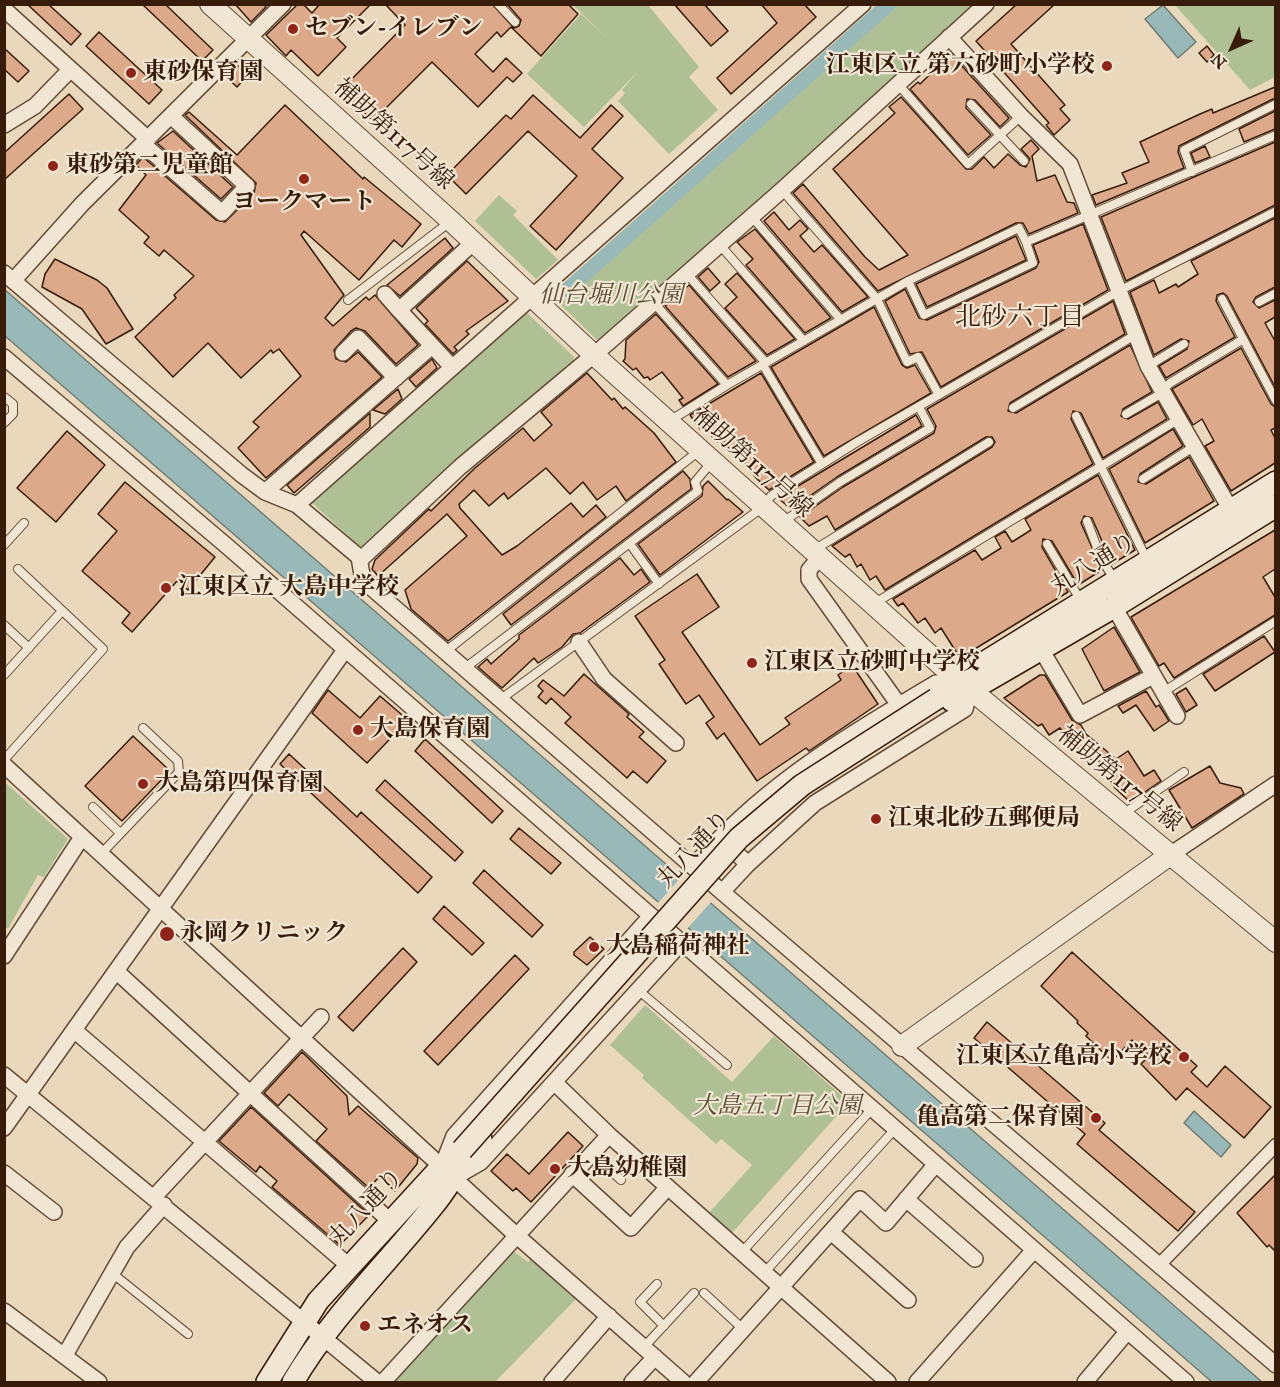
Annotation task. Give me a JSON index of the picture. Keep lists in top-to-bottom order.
{
  "streets": {
    "main road": ["丸八通り"],
    "street": ["補助第117号線"]
  },
  "crossings": [
    ["補助第117号線", "丸八通り"]
  ],
  "districts": ["北砂六丁目"],
  "parks": ["仙台堀川公園", "大島五丁目公園"],
  "places": [
    "セブン-イレブン",
    "江東区立 第六砂町小学校",
    "東砂保育園",
    "東砂第二児童館",
    "ヨークマート",
    "江東区立 大島中学校",
    "江東区立砂町中学校",
    "大島保育園",
    "大島第四保育園",
    "江東北砂五郵便局",
    "永岡クリニック",
    "大島稲荷神社",
    "江東区立亀高小学校",
    "亀高第二保育園",
    "大島幼稚園",
    "エネオス"
  ],
  "north": "bottom left"
}
